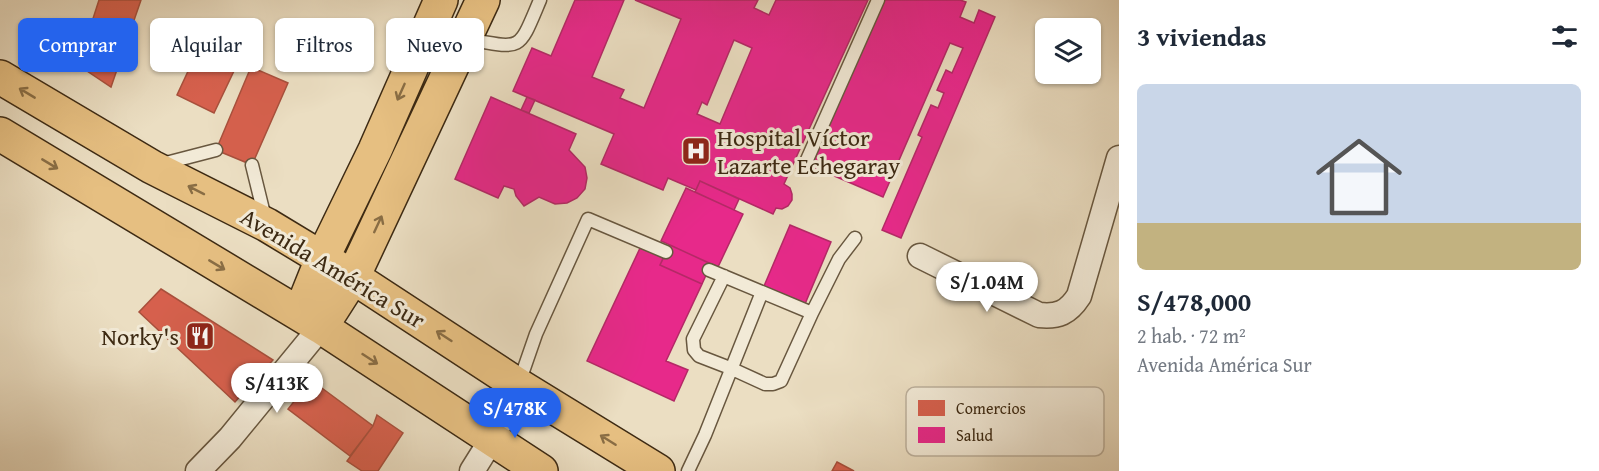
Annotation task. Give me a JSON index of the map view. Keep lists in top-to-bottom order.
{
  "streets": {
    "main road": ["Avenida América Sur"]
  },
  "places": {
    "hospital": ["Hospital Víctor Lazarte Echegaray"],
    "restaurant": ["Norky's"]
  },
  "legend": ["Comercios", "Salud"],
  "page": {
    "heading": "3 viviendas",
    "chip": [
      "Comprar",
      "Alquilar",
      "Filtros",
      "Nuevo"
    ],
    "list": [
      {
        "name": "S/478,000",
        "note": "2 hab. · 72 m² · Avenida América Sur"
      }
    ],
    "price": ["S/1.04M", "S/413K", "S/478K"]
  }
}
